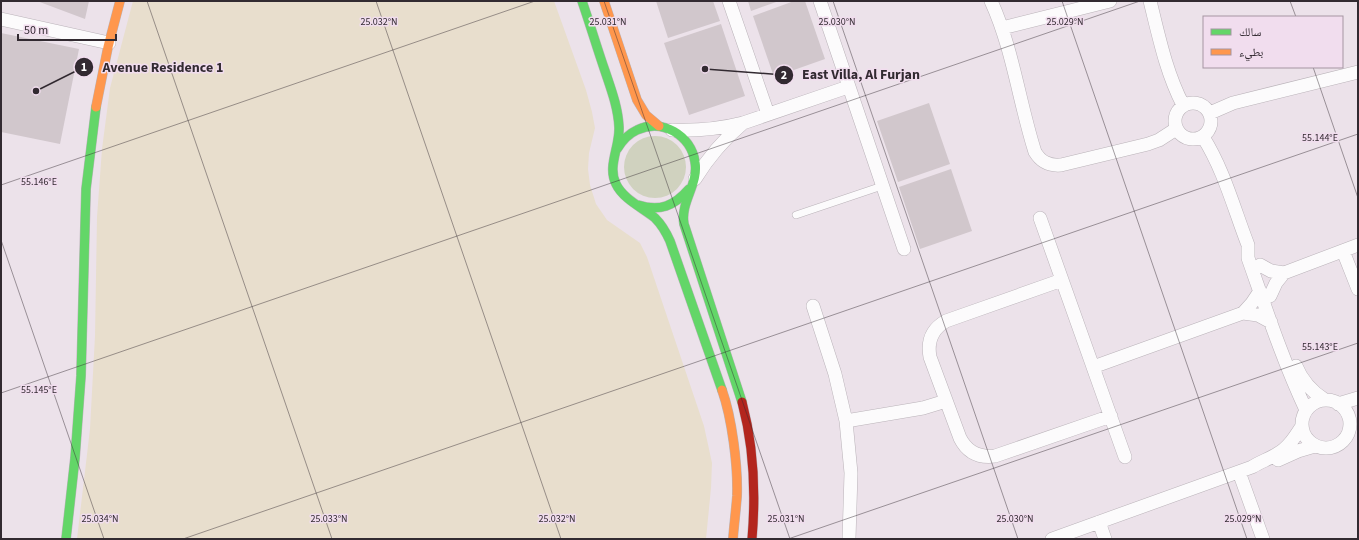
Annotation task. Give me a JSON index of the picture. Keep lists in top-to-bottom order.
{
  "places": ["East Villa, Al Furjan", "Avenue Residence 1"],
  "legend": ["سالك", "بطيء"],
  "scale_bar": "50 m",
  "coordinates": [
    "25.032°N",
    "25.031°N",
    "25.030°N",
    "25.029°N",
    "55.144°E",
    "55.146°E",
    "55.143°E",
    "55.145°E",
    "25.034°N",
    "25.033°N"
  ]
}
